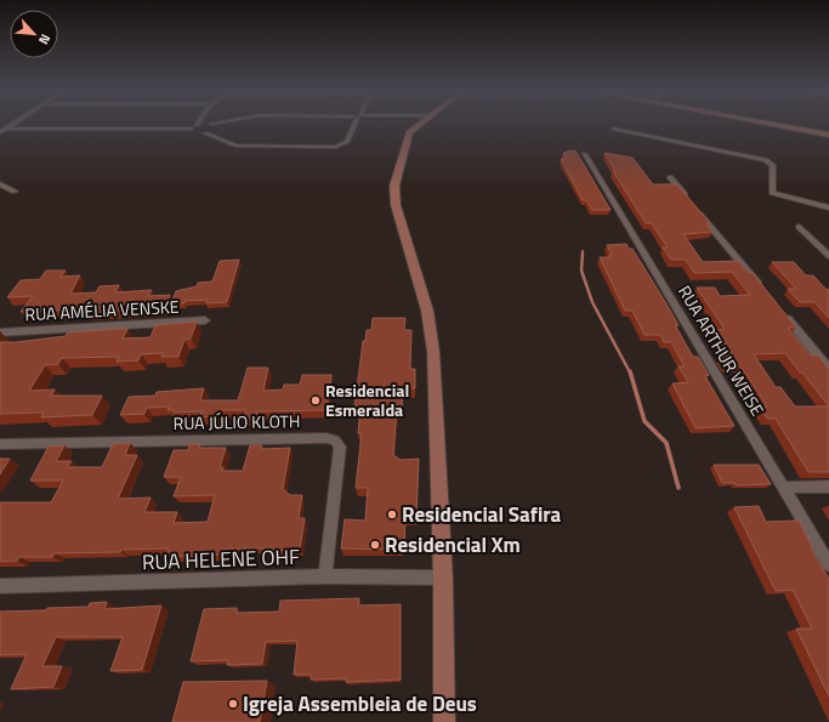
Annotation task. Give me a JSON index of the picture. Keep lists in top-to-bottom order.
{
  "streets": {
    "street": [
      "RUA AMÉLIA VENSKE",
      "RUA ARTHUR WEISE",
      "RUA JÚLIO KLOTH",
      "RUA HELENE OHF"
    ]
  },
  "crossings": [
    ["RUA JÚLIO KLOTH", "RUA HELENE OHF"]
  ],
  "places": [
    "Residencial Esmeralda",
    "Residencial Safira",
    "Residencial Xm",
    "Igreja Assembleia de Deus"
  ],
  "north": "bottom right"
}
